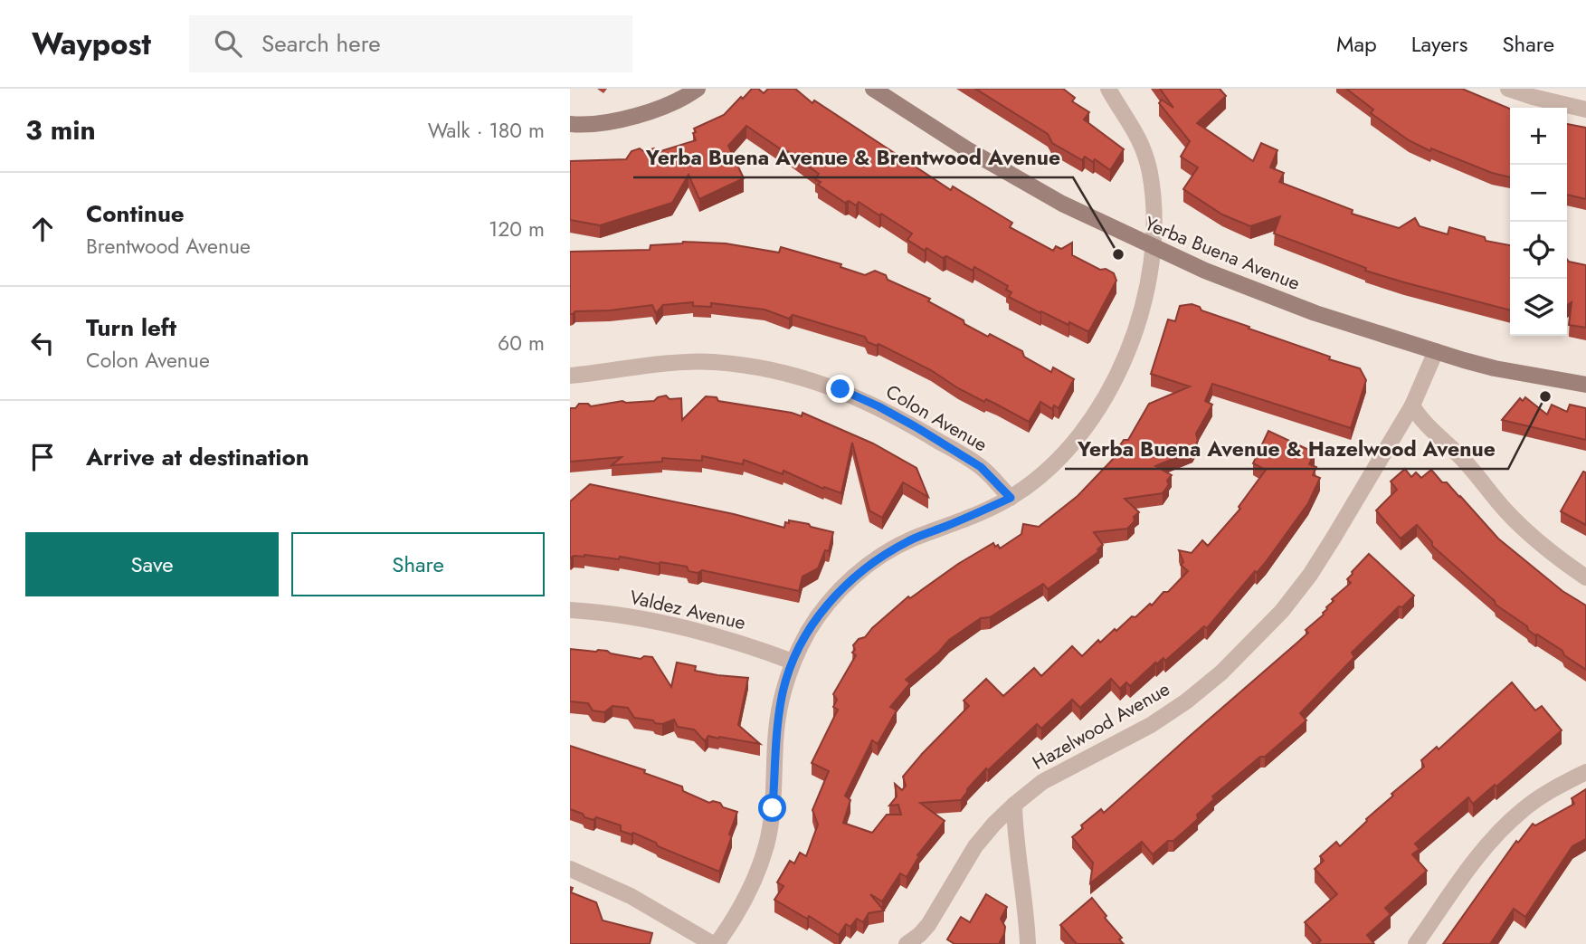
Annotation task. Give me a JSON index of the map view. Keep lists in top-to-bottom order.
{
  "streets": {
    "street": [
      "Yerba Buena Avenue",
      "Colon Avenue",
      "Valdez Avenue",
      "Hazelwood Avenue"
    ]
  },
  "crossings": [
    ["Yerba Buena Avenue", "Hazelwood Avenue"]
  ],
  "places": ["Yerba Buena Avenue & Brentwood Avenue", "Yerba Buena Avenue & Hazelwood Avenue"],
  "page": {
    "header": "Waypost",
    "search": "Search here",
    "nav": ["Map", "Layers", "Share"],
    "heading": ["3 min", "Walk · 180 m"],
    "map_buttons": ["+", "−"],
    "list": [
      ["Continue", "Brentwood Avenue", "120 m"],
      ["Turn left", "Colon Avenue", "60 m"],
      "Arrive at destination"
    ],
    "buttons": ["Save", "Share"]
  }
}
